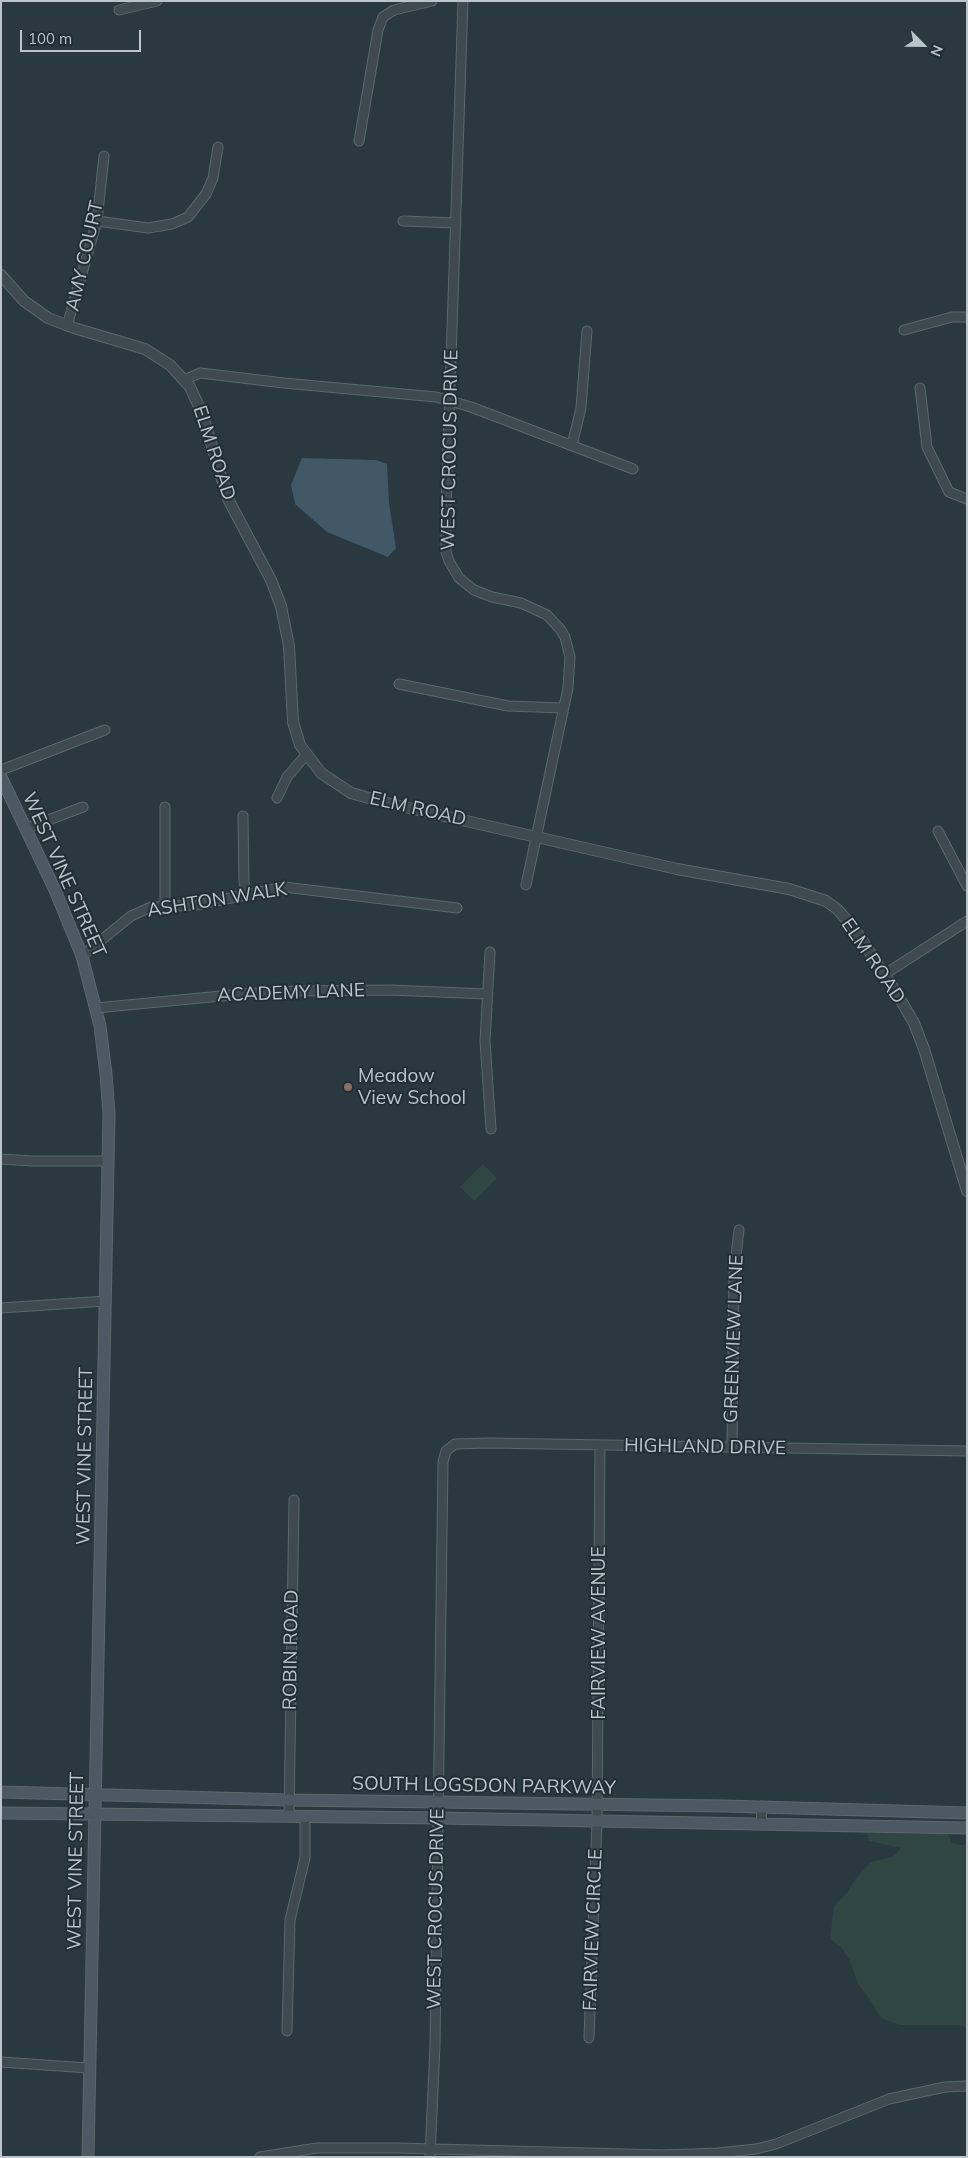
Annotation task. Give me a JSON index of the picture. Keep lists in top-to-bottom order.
{
  "streets": {
    "main road": ["WEST VINE STREET", "SOUTH LOGSDON PARKWAY"],
    "street": [
      "AMY COURT",
      "WEST CROCUS DRIVE",
      "ELM ROAD",
      "ASHTON WALK",
      "ACADEMY LANE",
      "GREENVIEW LANE",
      "HIGHLAND DRIVE",
      "FAIRVIEW AVENUE",
      "ROBIN ROAD",
      "FAIRVIEW CIRCLE"
    ]
  },
  "crossings": [
    ["AMY COURT", "ELM ROAD"],
    ["WEST CROCUS DRIVE", "ELM ROAD"],
    ["WEST CROCUS DRIVE", "HIGHLAND DRIVE"],
    ["WEST CROCUS DRIVE", "SOUTH LOGSDON PARKWAY"],
    ["WEST VINE STREET", "ASHTON WALK"],
    ["WEST VINE STREET", "ACADEMY LANE"],
    ["WEST VINE STREET", "SOUTH LOGSDON PARKWAY"],
    ["GREENVIEW LANE", "HIGHLAND DRIVE"],
    ["HIGHLAND DRIVE", "FAIRVIEW AVENUE"],
    ["FAIRVIEW AVENUE", "SOUTH LOGSDON PARKWAY"],
    ["FAIRVIEW AVENUE", "FAIRVIEW CIRCLE"],
    ["ROBIN ROAD", "SOUTH LOGSDON PARKWAY"],
    ["SOUTH LOGSDON PARKWAY", "FAIRVIEW CIRCLE"]
  ],
  "places": ["Meadow View School"],
  "scale_bar": "100 m",
  "north": "bottom right"
}
